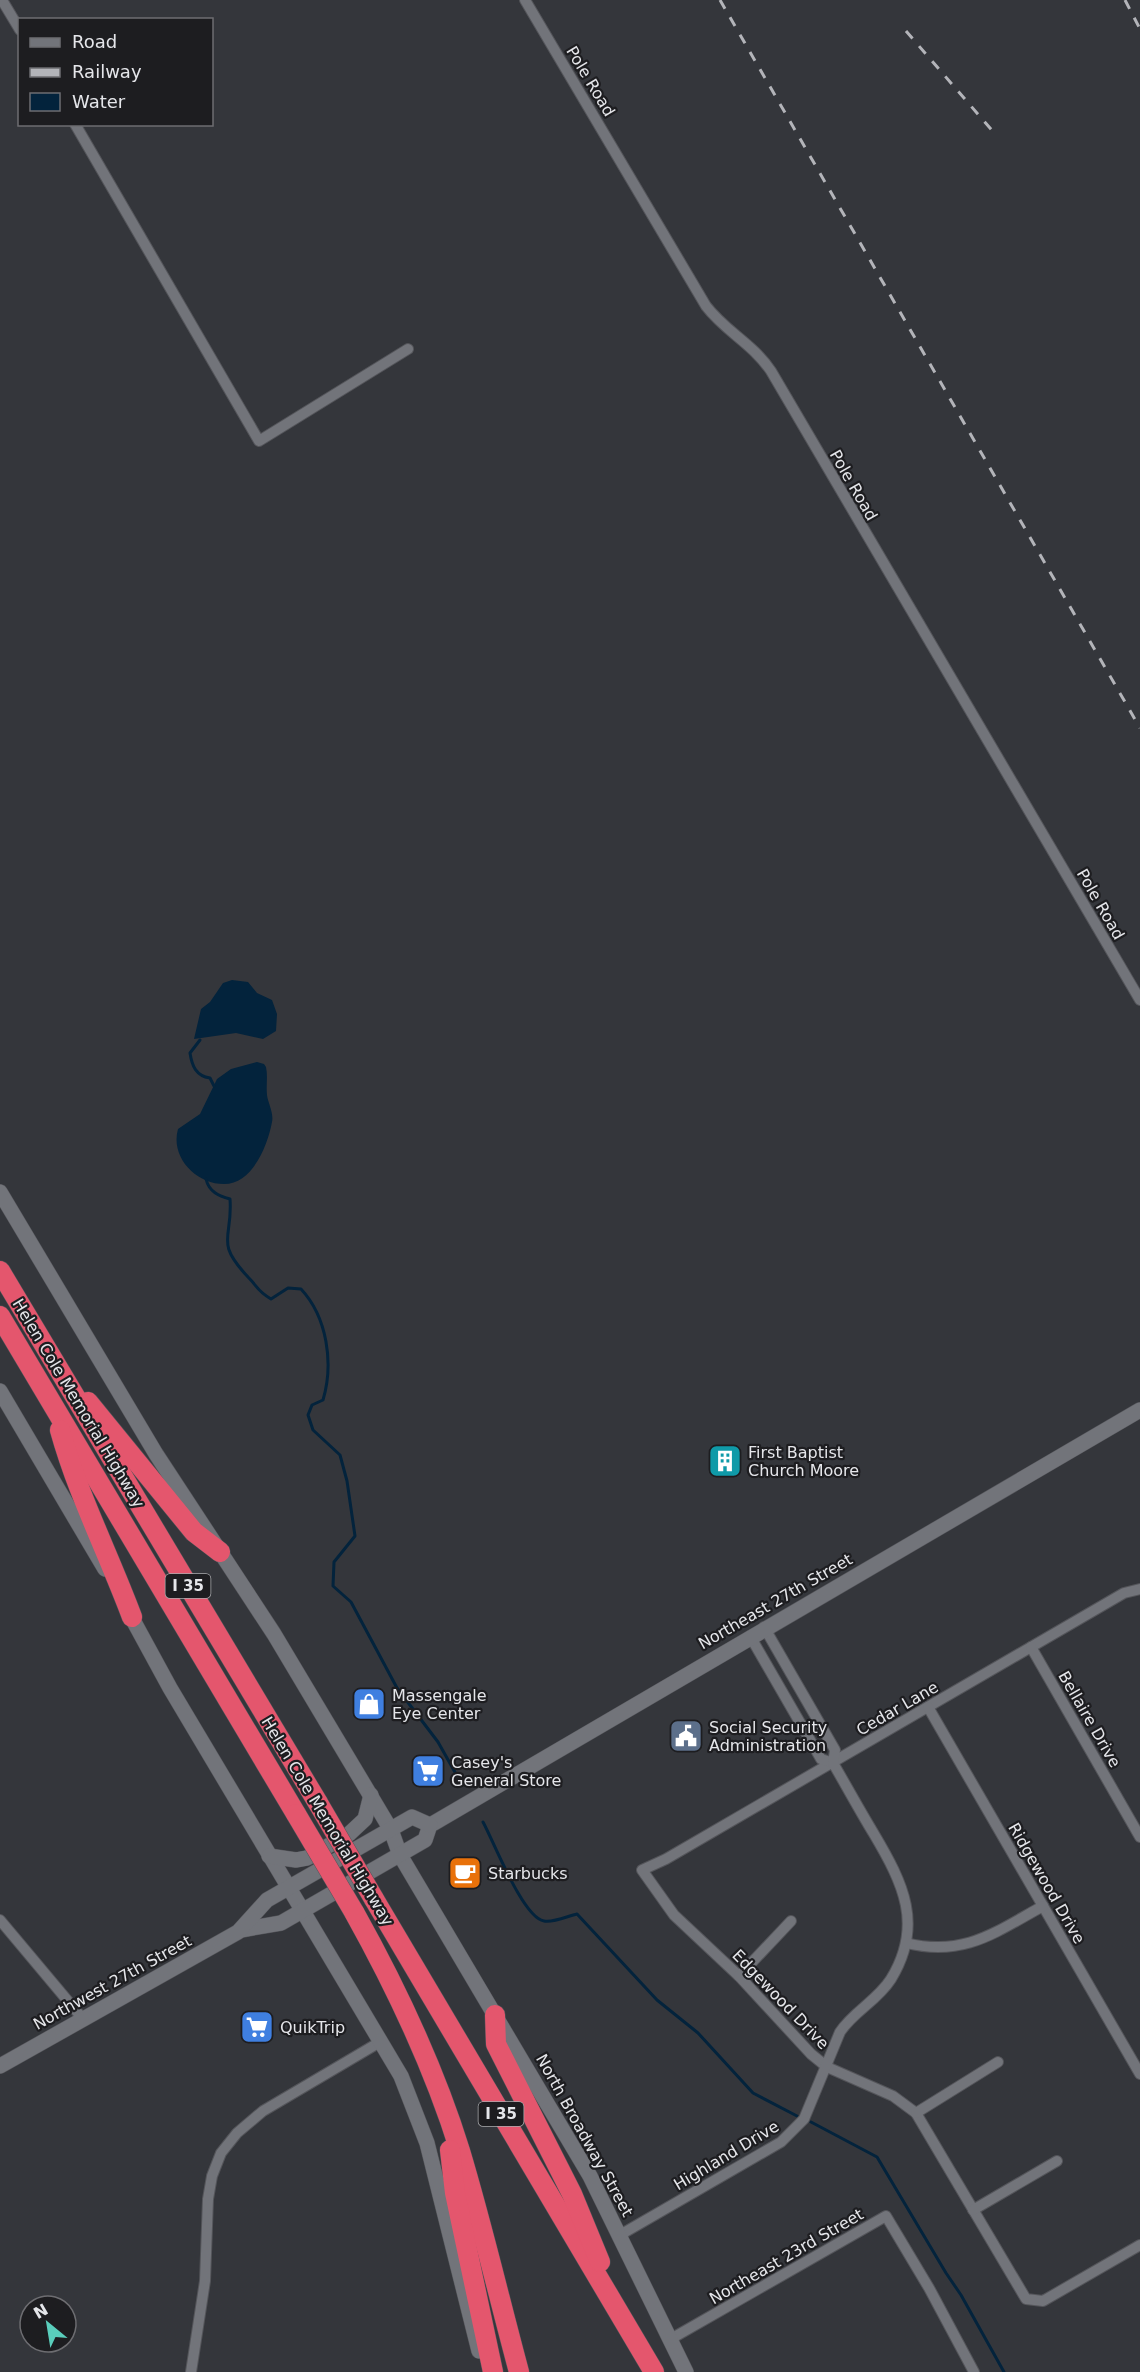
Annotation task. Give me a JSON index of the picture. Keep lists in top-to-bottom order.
{
  "streets": {
    "highway": ["Helen Cole Memorial Highway", "I 35"],
    "main road": ["Northeast 27th Street", "Northwest 27th Street", "North Broadway Street"],
    "street": [
      "Pole Road",
      "Cedar Lane",
      "Bellaire Drive",
      "Ridgewood Drive",
      "Edgewood Drive",
      "Highland Drive",
      "Northeast 23rd Street"
    ]
  },
  "crossings": [
    ["Northeast 27th Street", "Northwest 27th Street"],
    ["Northeast 27th Street", "North Broadway Street"],
    ["Northeast 27th Street", "Highland Drive"],
    ["Cedar Lane", "Bellaire Drive"],
    ["Cedar Lane", "Ridgewood Drive"],
    ["Cedar Lane", "Edgewood Drive"],
    ["Cedar Lane", "Highland Drive"],
    ["Northwest 27th Street", "North Broadway Street"],
    ["Edgewood Drive", "Highland Drive"],
    ["North Broadway Street", "Highland Drive"],
    ["North Broadway Street", "Northeast 23rd Street"]
  ],
  "places": {
    "building": ["First Baptist Church Moore"],
    "shop": ["Massengale Eye Center"],
    "public building": ["Social Security Administration"],
    "supermarket": ["Casey's General Store", "QuikTrip"],
    "cafe": ["Starbucks"]
  },
  "legend": ["Road", "Railway", "Water"],
  "north": "top left"
}
